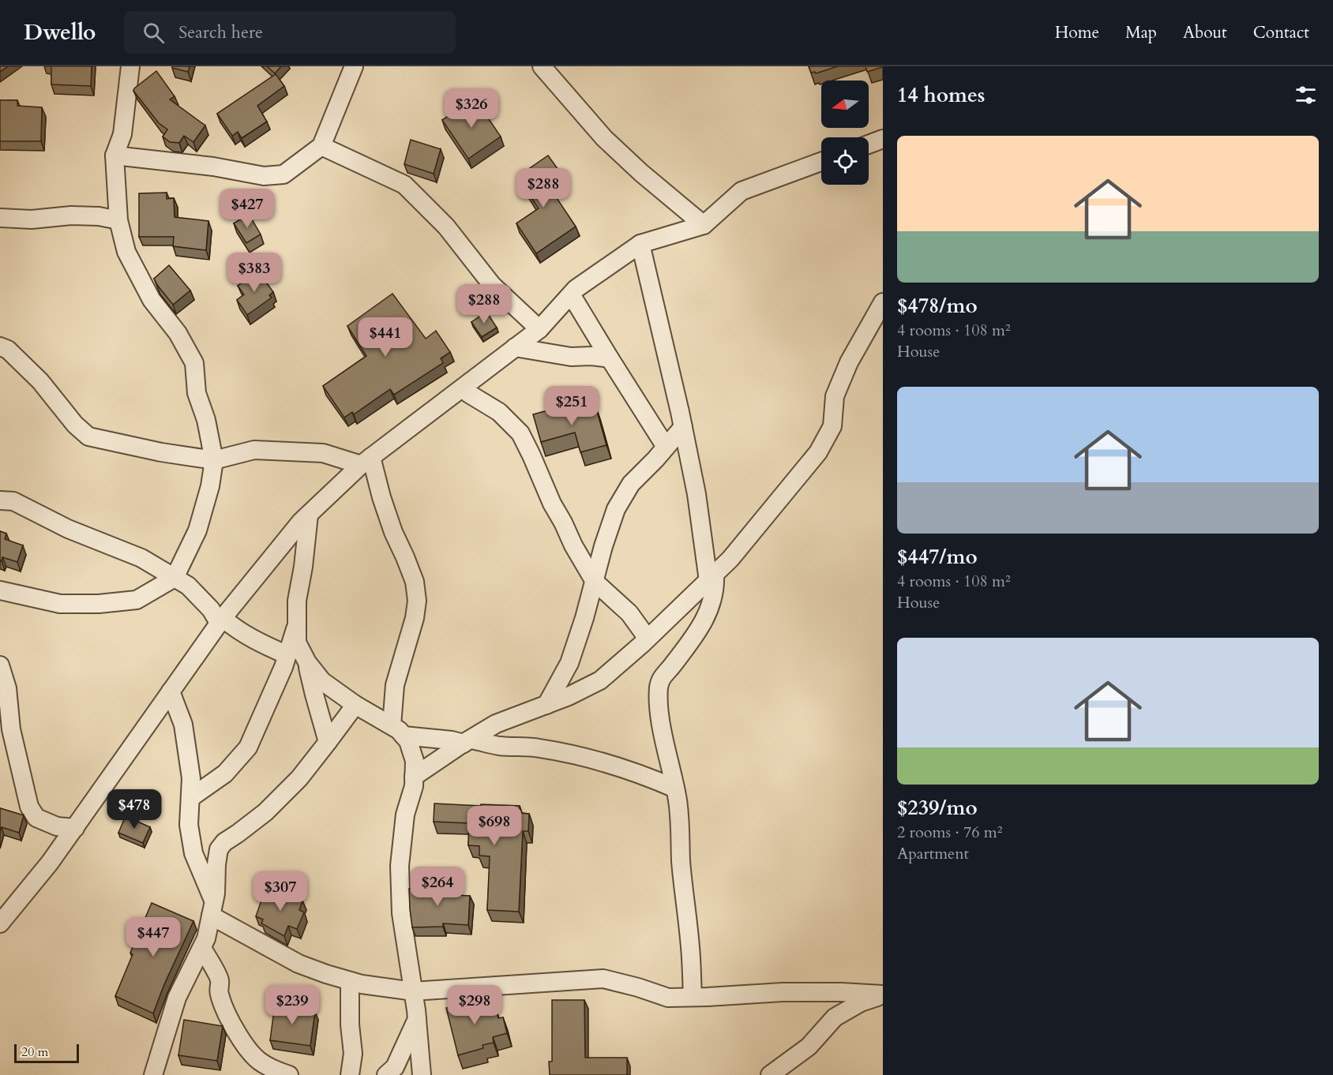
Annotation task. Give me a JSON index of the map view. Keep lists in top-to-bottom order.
{
  "scale_bar": "20 m",
  "north": "left",
  "page": {
    "header": "Dwello",
    "search": "Search here",
    "nav": [
      "Home",
      "Map",
      "About",
      "Contact"
    ],
    "heading": "14 homes",
    "price": [
      "$326",
      "$288",
      "$427",
      "$383",
      "$288",
      "$441",
      "$251",
      "$478",
      "$698",
      "$264",
      "$307",
      "$447",
      "$239",
      "$298"
    ],
    "list": [
      {
        "name": "$478/mo",
        "note": "4 rooms · 108 m² · House"
      },
      {
        "name": "$447/mo",
        "note": "4 rooms · 108 m² · House"
      },
      {
        "name": "$239/mo",
        "note": "2 rooms · 76 m² · Apartment"
      }
    ],
    "scale": "20 m"
  }
}
